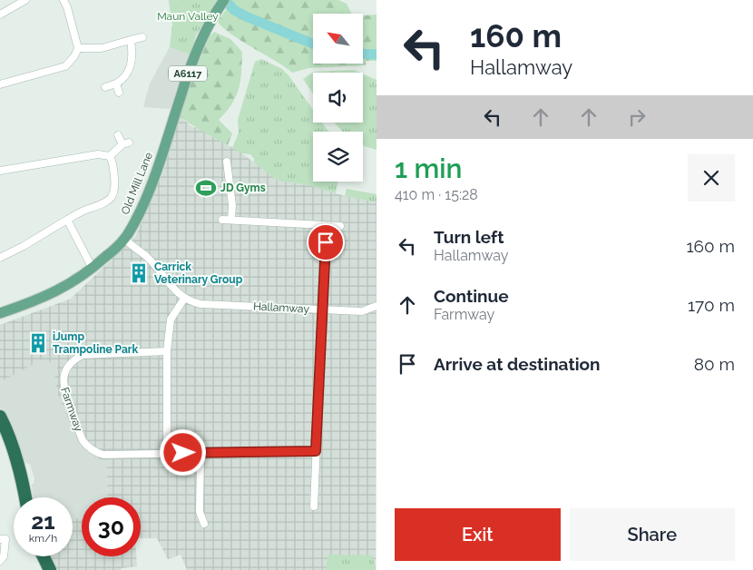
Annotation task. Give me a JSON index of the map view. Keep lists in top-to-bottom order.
{
  "streets": {
    "main road": ["A6117", "Old Mill Lane"],
    "street": ["Hallamway", "Farmway"]
  },
  "crossings": [
    ["Old Mill Lane", "Hallamway"],
    ["Hallamway", "Farmway"]
  ],
  "parks": ["Maun Valley"],
  "places": {
    "sports": ["JD Gyms"],
    "building": ["Carrick Veterinary Group", "iJump Trampoline Park"]
  },
  "north": "top left",
  "page": {
    "turn": ["160 m", "Hallamway"],
    "heading": ["1 min", "410 m · 15:28"],
    "list": [
      {
        "name": "Turn left",
        "note": "Hallamway",
        "value": "160 m"
      },
      {
        "name": "Continue",
        "note": "Farmway",
        "value": "170 m"
      },
      {
        "name": "Arrive at destination",
        "value": "80 m"
      }
    ],
    "speed": "21 km/h",
    "limit": "30",
    "buttons": ["Exit", "Share"]
  }
}
